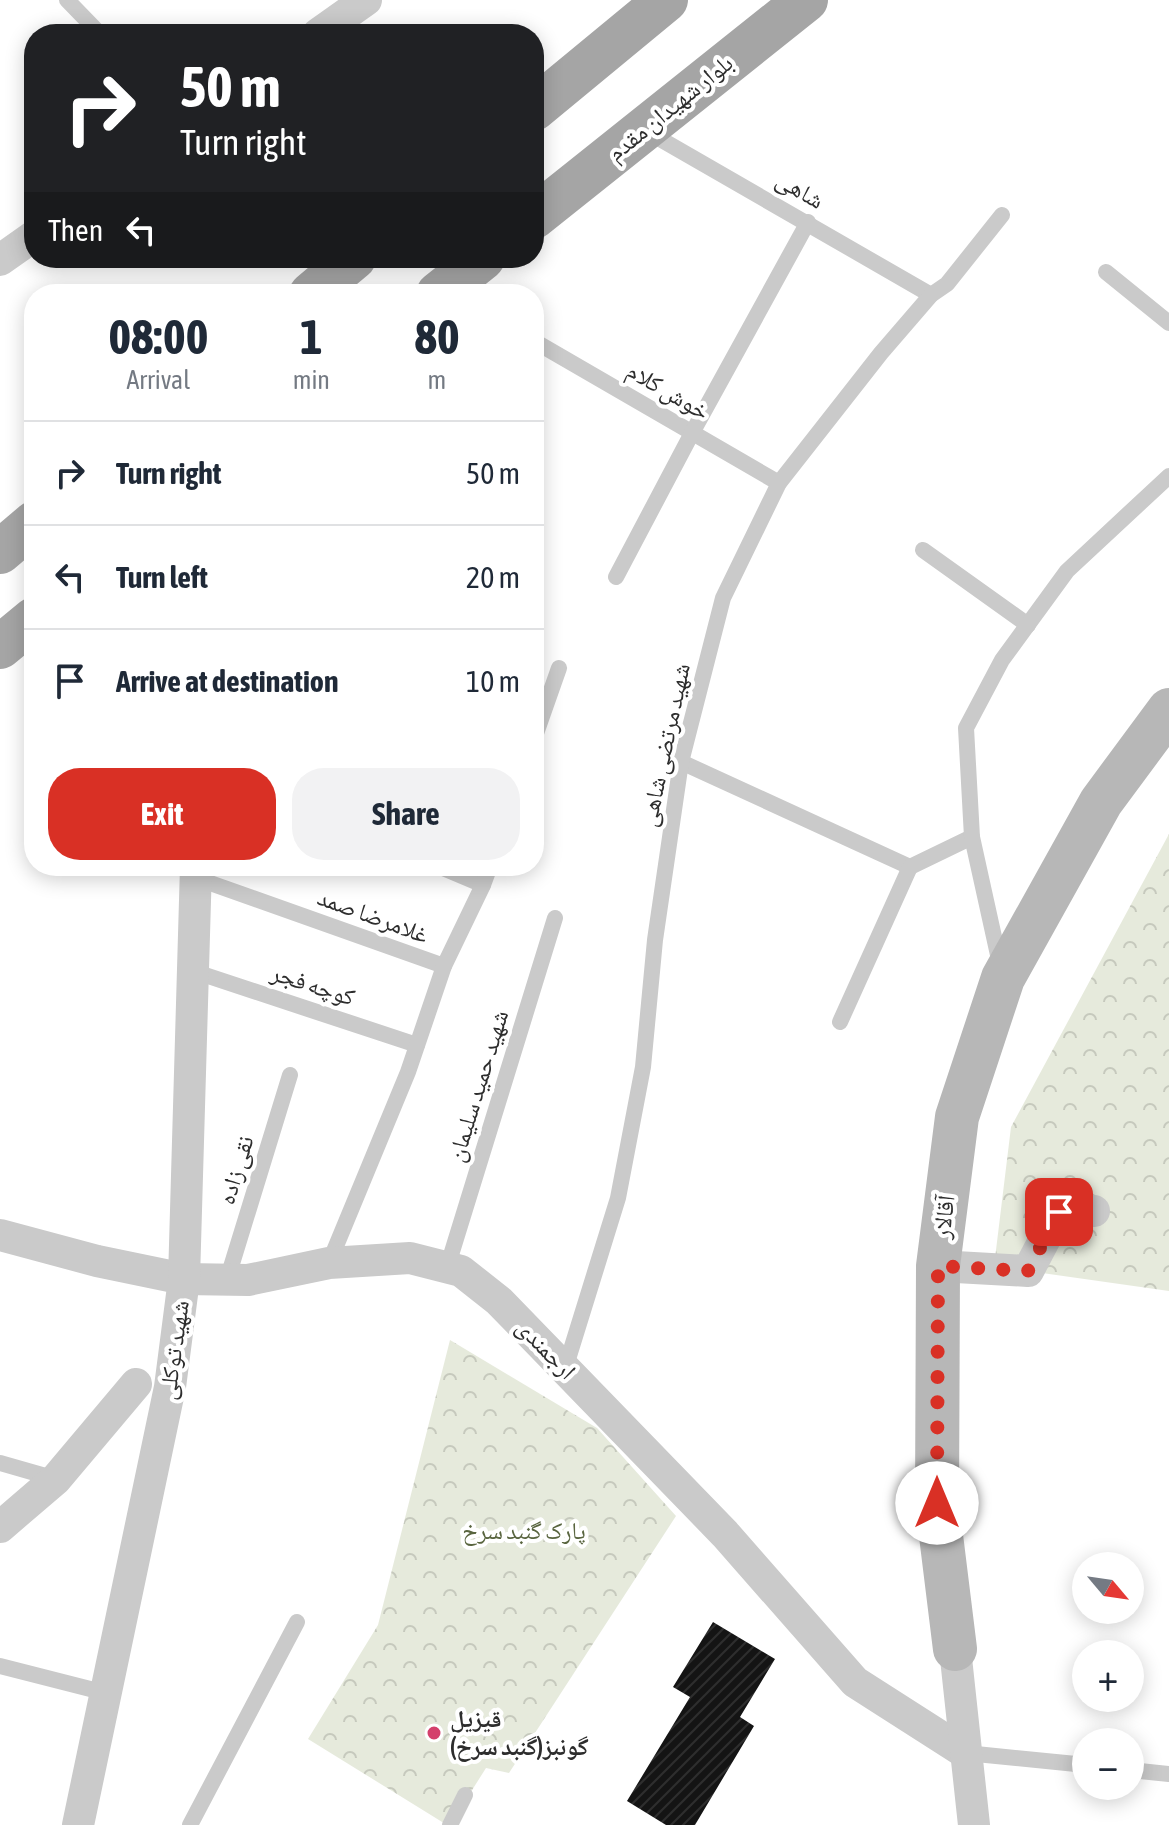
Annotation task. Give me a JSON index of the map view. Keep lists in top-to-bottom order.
{
  "streets": {
    "main road": ["بلوار شهیدان مقدم"],
    "street": ["آقالار", "ارجمندی", "شهید توکلی"],
    "lane": [
      "شاهی",
      "خوش کلام",
      "شهید مرتضی شاهی",
      "غلامرضا صمد",
      "كوچه فجر",
      "شهید حمید سلیمان",
      "نقی زاده"
    ]
  },
  "crossings": [
    ["بلوار شهیدان مقدم", "شاهی"],
    ["شاهی", "شهید مرتضی شاهی"],
    ["خوش کلام", "شهید مرتضی شاهی"],
    ["شهید مرتضی شاهی", "ارجمندی"],
    ["كوچه فجر", "شهید توکلی"],
    ["شهید حمید سلیمان", "ارجمندی"],
    ["نقی زاده", "ارجمندی"],
    ["آقالار", "ارجمندی"],
    ["ارجمندی", "شهید توکلی"]
  ],
  "parks": ["پارک گنبد سرخ"],
  "places": ["قیزیل گونبز(گنبد سرخ)"],
  "north": "bottom right",
  "page": {
    "turn": ["50 m", "Turn right"],
    "then": "Then",
    "eta": [
      "08:00",
      "Arrival",
      "1",
      "min",
      "80",
      "m"
    ],
    "list": [
      {
        "name": "Turn right",
        "value": "50 m"
      },
      {
        "name": "Turn left",
        "value": "20 m"
      },
      {
        "name": "Arrive at destination",
        "value": "10 m"
      }
    ],
    "buttons": ["Exit", "Share"],
    "map_buttons": ["+", "−"]
  }
}
